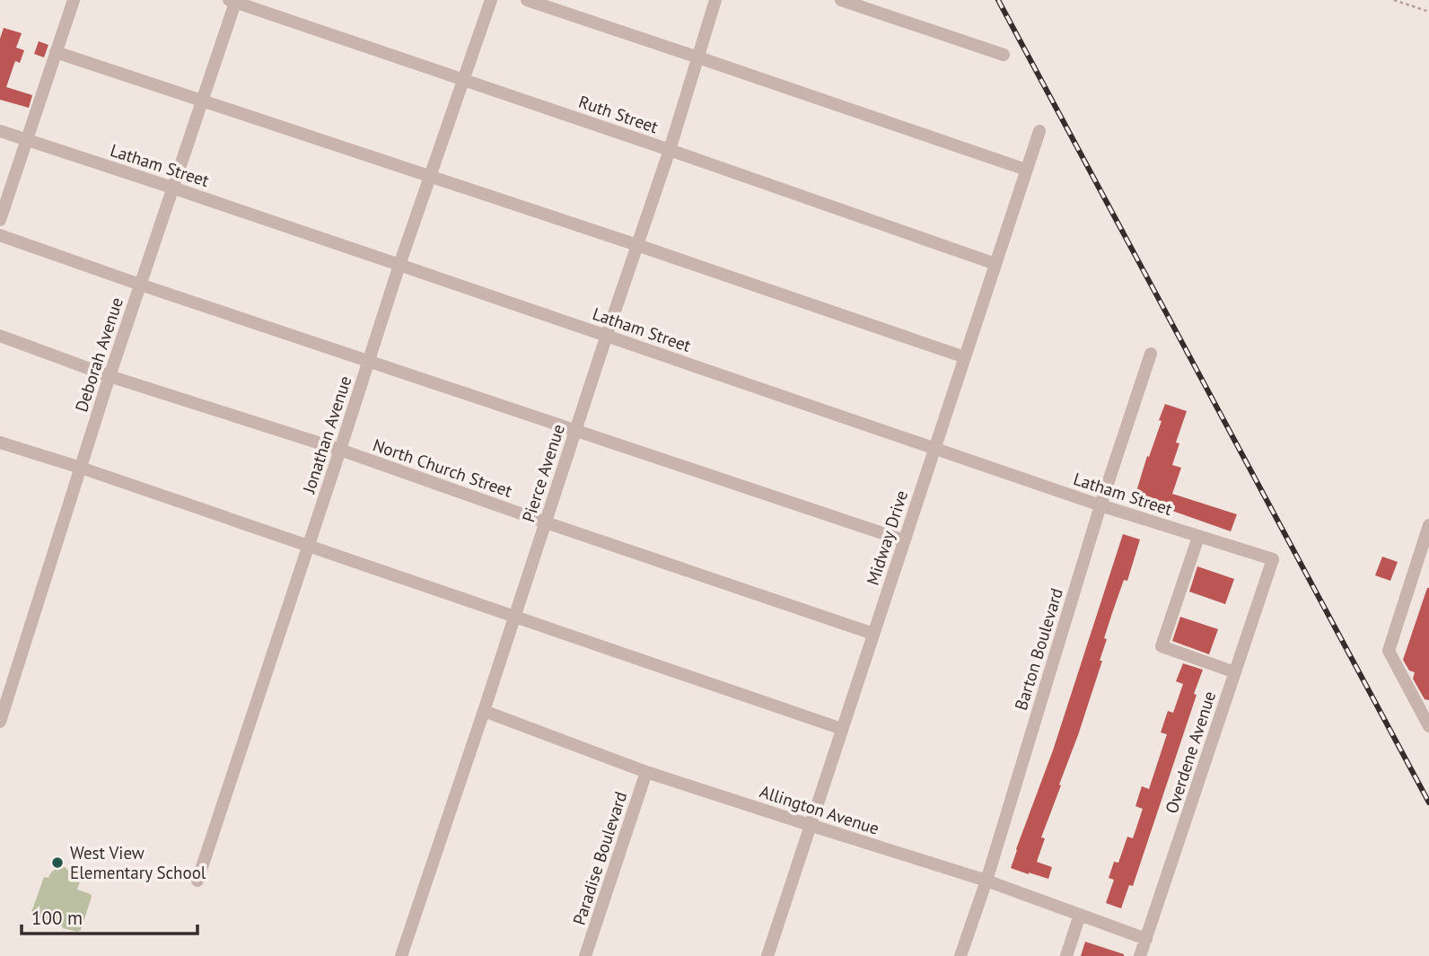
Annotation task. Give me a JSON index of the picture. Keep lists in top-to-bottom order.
{
  "streets": {
    "street": [
      "Ruth Street",
      "Latham Street",
      "Deborah Avenue",
      "Jonathan Avenue",
      "North Church Street",
      "Pierce Avenue",
      "Midway Drive",
      "Barton Boulevard",
      "Overdene Avenue",
      "Allington Avenue",
      "Paradise Boulevard"
    ]
  },
  "crossings": [
    ["Ruth Street", "Deborah Avenue"],
    ["Ruth Street", "Jonathan Avenue"],
    ["Ruth Street", "Pierce Avenue"],
    ["Ruth Street", "Midway Drive"],
    ["Latham Street", "Deborah Avenue"],
    ["Latham Street", "Jonathan Avenue"],
    ["Latham Street", "Pierce Avenue"],
    ["Latham Street", "Midway Drive"],
    ["Latham Street", "Barton Boulevard"],
    ["Latham Street", "Overdene Avenue"],
    ["Deborah Avenue", "North Church Street"],
    ["Jonathan Avenue", "North Church Street"],
    ["North Church Street", "Pierce Avenue"],
    ["North Church Street", "Midway Drive"],
    ["Pierce Avenue", "Allington Avenue"],
    ["Midway Drive", "Allington Avenue"],
    ["Barton Boulevard", "Allington Avenue"],
    ["Overdene Avenue", "Allington Avenue"],
    ["Allington Avenue", "Paradise Boulevard"]
  ],
  "places": ["West View Elementary School"],
  "scale_bar": "100 m"
}
